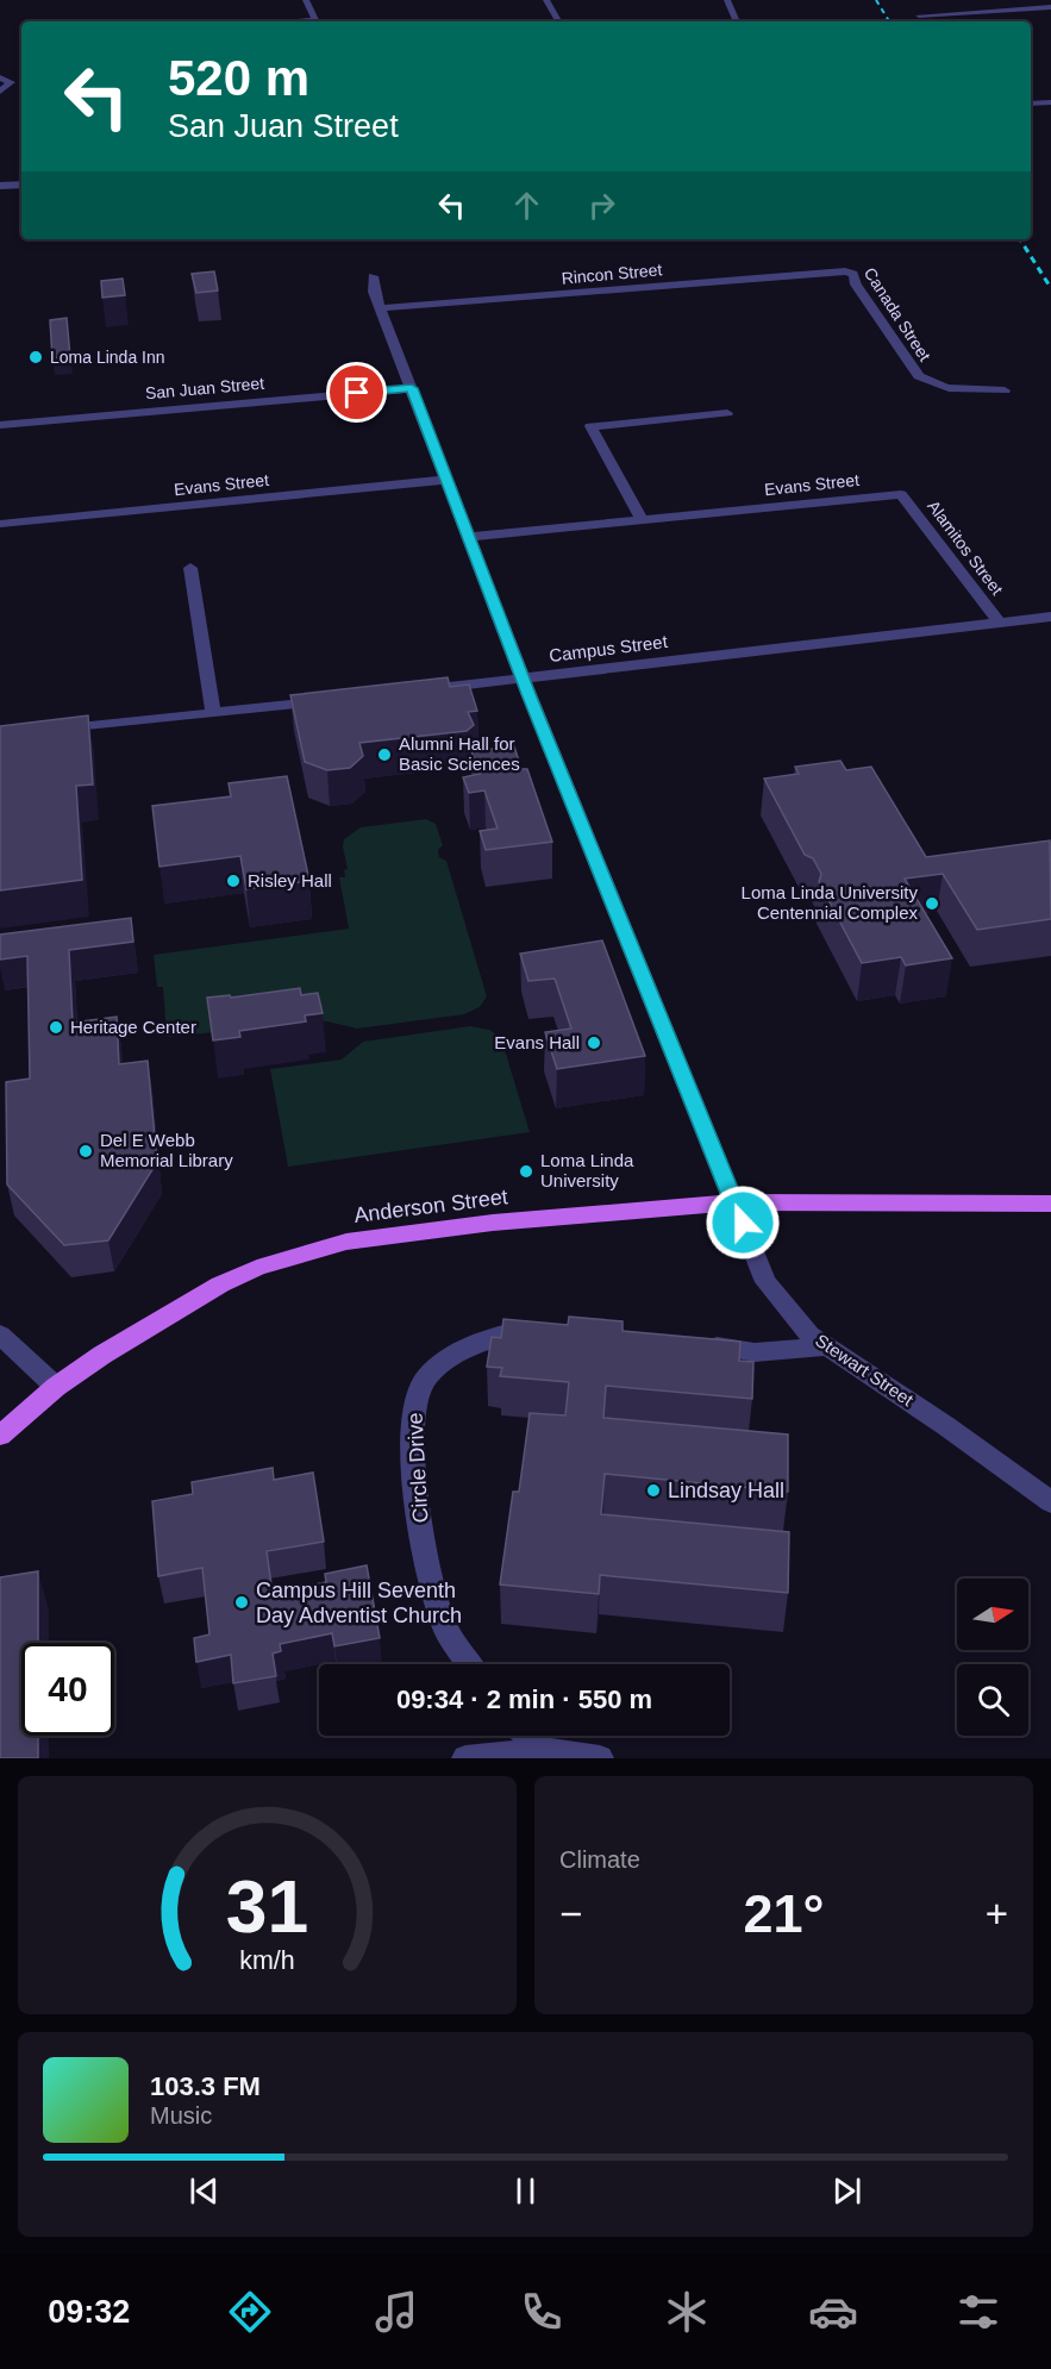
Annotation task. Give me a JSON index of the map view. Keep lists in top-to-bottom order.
{
  "streets": {
    "main road": ["Anderson Street"],
    "street": [
      "Rincon Street",
      "Canada Street",
      "San Juan Street",
      "Evans Street",
      "Alamitos Street",
      "Campus Street",
      "Stewart Street",
      "Circle Drive"
    ]
  },
  "crossings": [
    ["Rincon Street", "Canada Street"],
    ["Rincon Street", "Stewart Street"],
    ["San Juan Street", "Stewart Street"],
    ["Evans Street", "Alamitos Street"],
    ["Evans Street", "Stewart Street"],
    ["Alamitos Street", "Campus Street"],
    ["Campus Street", "Stewart Street"],
    ["Anderson Street", "Stewart Street"]
  ],
  "places": [
    "Loma Linda Inn",
    "Alumni Hall for Basic Sciences",
    "Risley Hall",
    "Loma Linda University Centennial Complex",
    "Heritage Center",
    "Evans Hall",
    "Del E Webb Memorial Library",
    "Loma Linda University",
    "Lindsay Hall",
    "Campus Hill Seventh Day Adventist Church"
  ],
  "north": "right",
  "page": {
    "turn": ["520 m", "San Juan Street"],
    "limit": "40",
    "trip": "09:34 · 2 min · 550 m",
    "tile": "Climate",
    "heat": ["−", "21°", "+"],
    "song": ["103.3 FM", "Music"],
    "tabs": "09:32",
    "gauge": ["31", "km/h"]
  }
}
